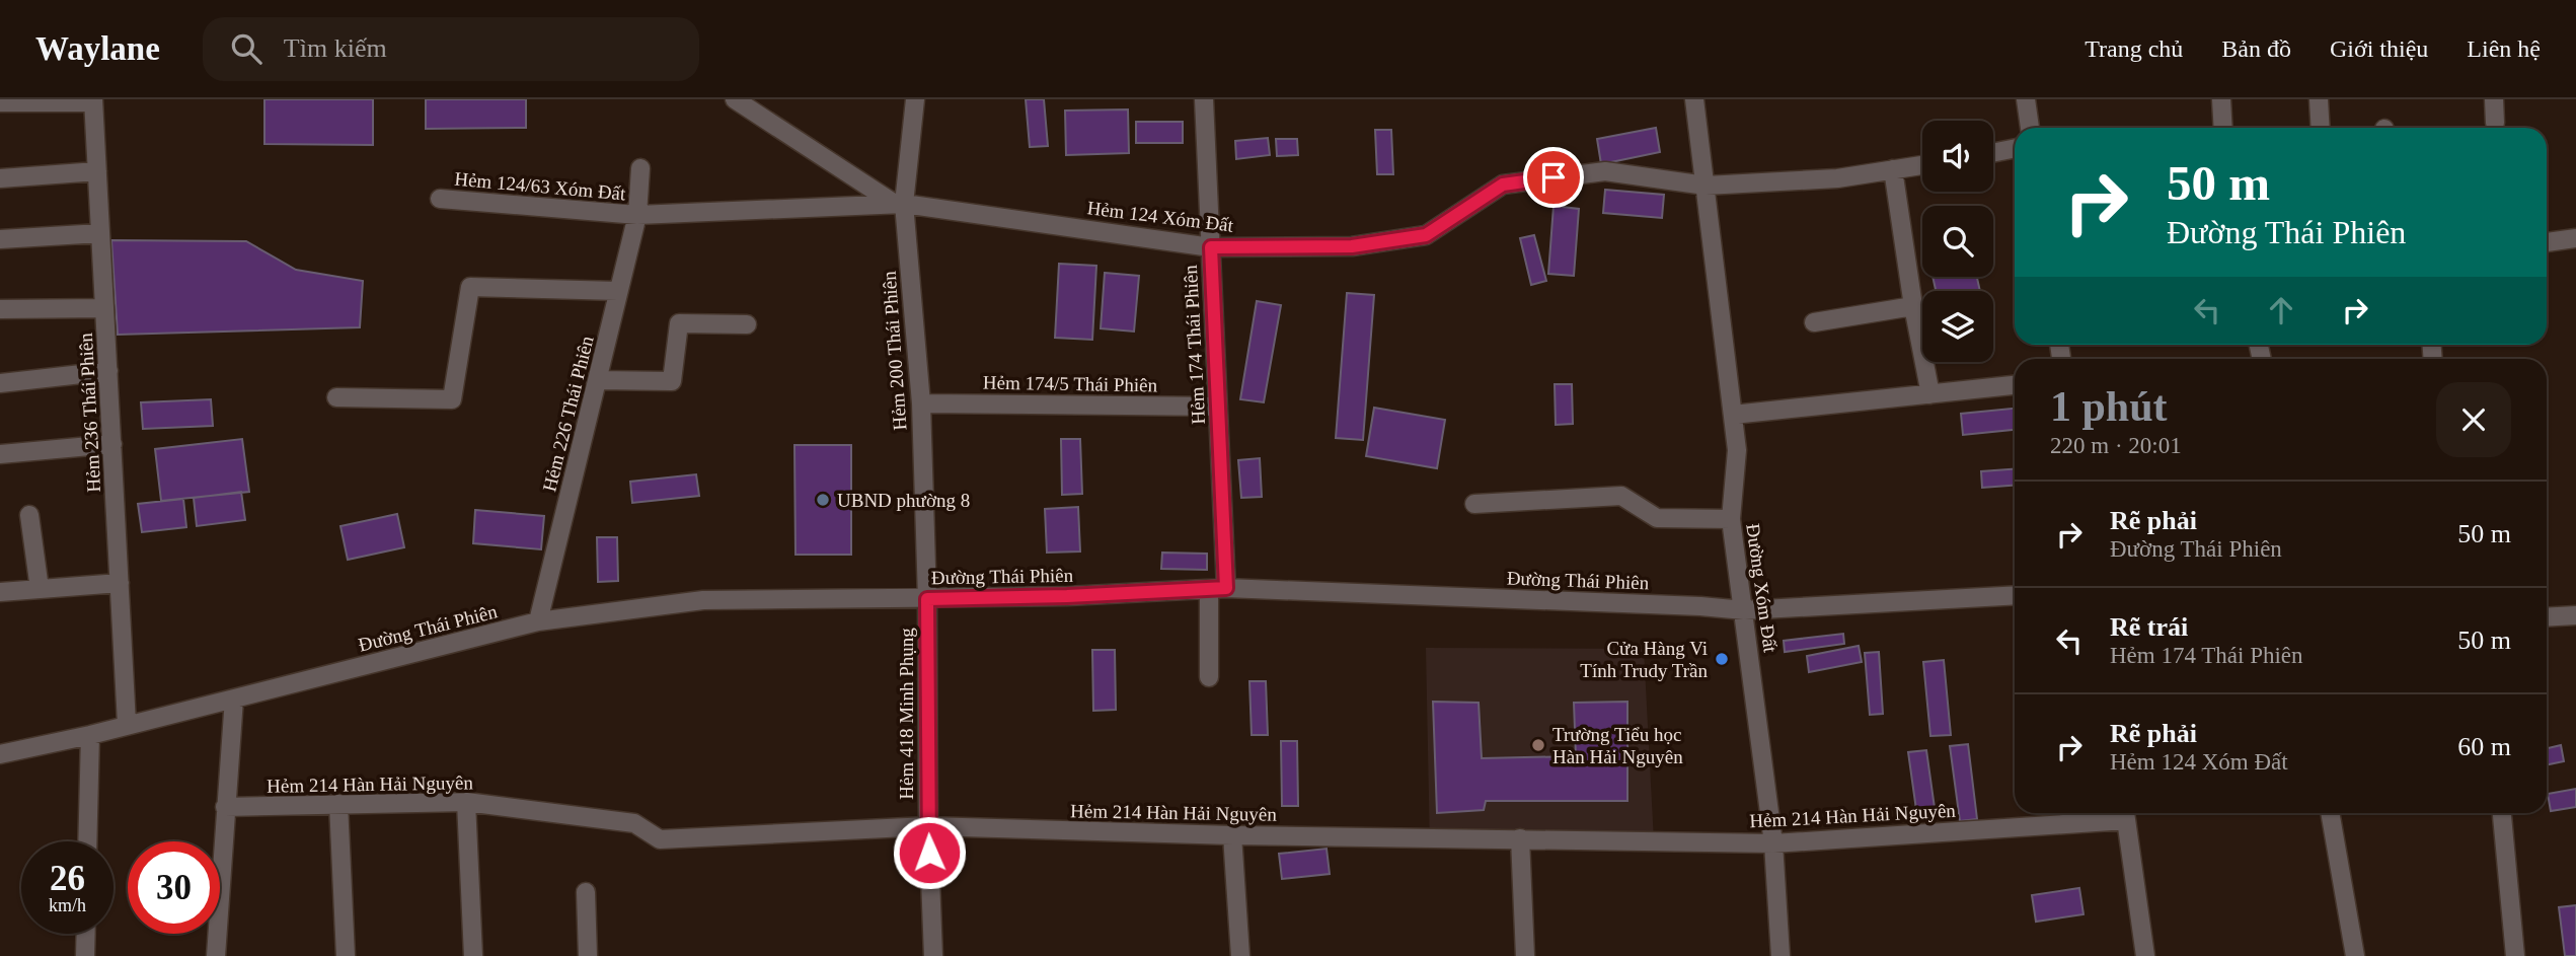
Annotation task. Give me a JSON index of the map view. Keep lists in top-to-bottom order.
{
  "streets": {
    "street": [
      "Hẻm 124/63 Xóm Đất",
      "Hẻm 124 Xóm Đất",
      "Hẻm 174 Thái Phiên",
      "Hẻm 200 Thái Phiên",
      "Hẻm 174/5 Thái Phiên",
      "Hẻm 236 Thái Phiên",
      "Hẻm 226 Thái Phiên",
      "Đường Thái Phiên",
      "Đường Xóm Đất",
      "Hẻm 418 Minh Phụng",
      "Hẻm 214 Hàn Hải Nguyên"
    ]
  },
  "crossings": [
    ["Hẻm 124/63 Xóm Đất", "Hẻm 124 Xóm Đất"],
    ["Hẻm 124/63 Xóm Đất", "Hẻm 226 Thái Phiên"],
    ["Hẻm 124 Xóm Đất", "Hẻm 174 Thái Phiên"],
    ["Hẻm 124 Xóm Đất", "Hẻm 200 Thái Phiên"],
    ["Hẻm 124 Xóm Đất", "Hẻm 226 Thái Phiên"],
    ["Hẻm 124 Xóm Đất", "Đường Xóm Đất"],
    ["Hẻm 174 Thái Phiên", "Hẻm 174/5 Thái Phiên"],
    ["Hẻm 174 Thái Phiên", "Đường Thái Phiên"],
    ["Hẻm 200 Thái Phiên", "Hẻm 174/5 Thái Phiên"],
    ["Hẻm 200 Thái Phiên", "Đường Thái Phiên"],
    ["Hẻm 200 Thái Phiên", "Hẻm 418 Minh Phụng"],
    ["Hẻm 236 Thái Phiên", "Đường Thái Phiên"],
    ["Hẻm 226 Thái Phiên", "Đường Thái Phiên"],
    ["Đường Thái Phiên", "Đường Xóm Đất"],
    ["Đường Thái Phiên", "Hẻm 418 Minh Phụng"],
    ["Đường Xóm Đất", "Hẻm 214 Hàn Hải Nguyên"],
    ["Hẻm 418 Minh Phụng", "Hẻm 214 Hàn Hải Nguyên"]
  ],
  "places": ["UBND phường 8", "Cửa Hàng Vi Tính Trudy Trần", "Trường Tiểu học Hàn Hải Nguyên"],
  "page": {
    "header": "Waylane",
    "search": "Tìm kiếm",
    "nav": [
      "Trang chủ",
      "Bản đồ",
      "Giới thiệu",
      "Liên hệ"
    ],
    "turn": ["50 m", "Đường Thái Phiên"],
    "heading": ["1 phút", "220 m · 20:01"],
    "list": [
      {
        "name": "Rẽ phải",
        "note": "Đường Thái Phiên",
        "value": "50 m"
      },
      {
        "name": "Rẽ trái",
        "note": "Hẻm 174 Thái Phiên",
        "value": "50 m"
      },
      {
        "name": "Rẽ phải",
        "note": "Hẻm 124 Xóm Đất",
        "value": "60 m"
      }
    ],
    "speed": "26 km/h",
    "limit": "30"
  }
}
